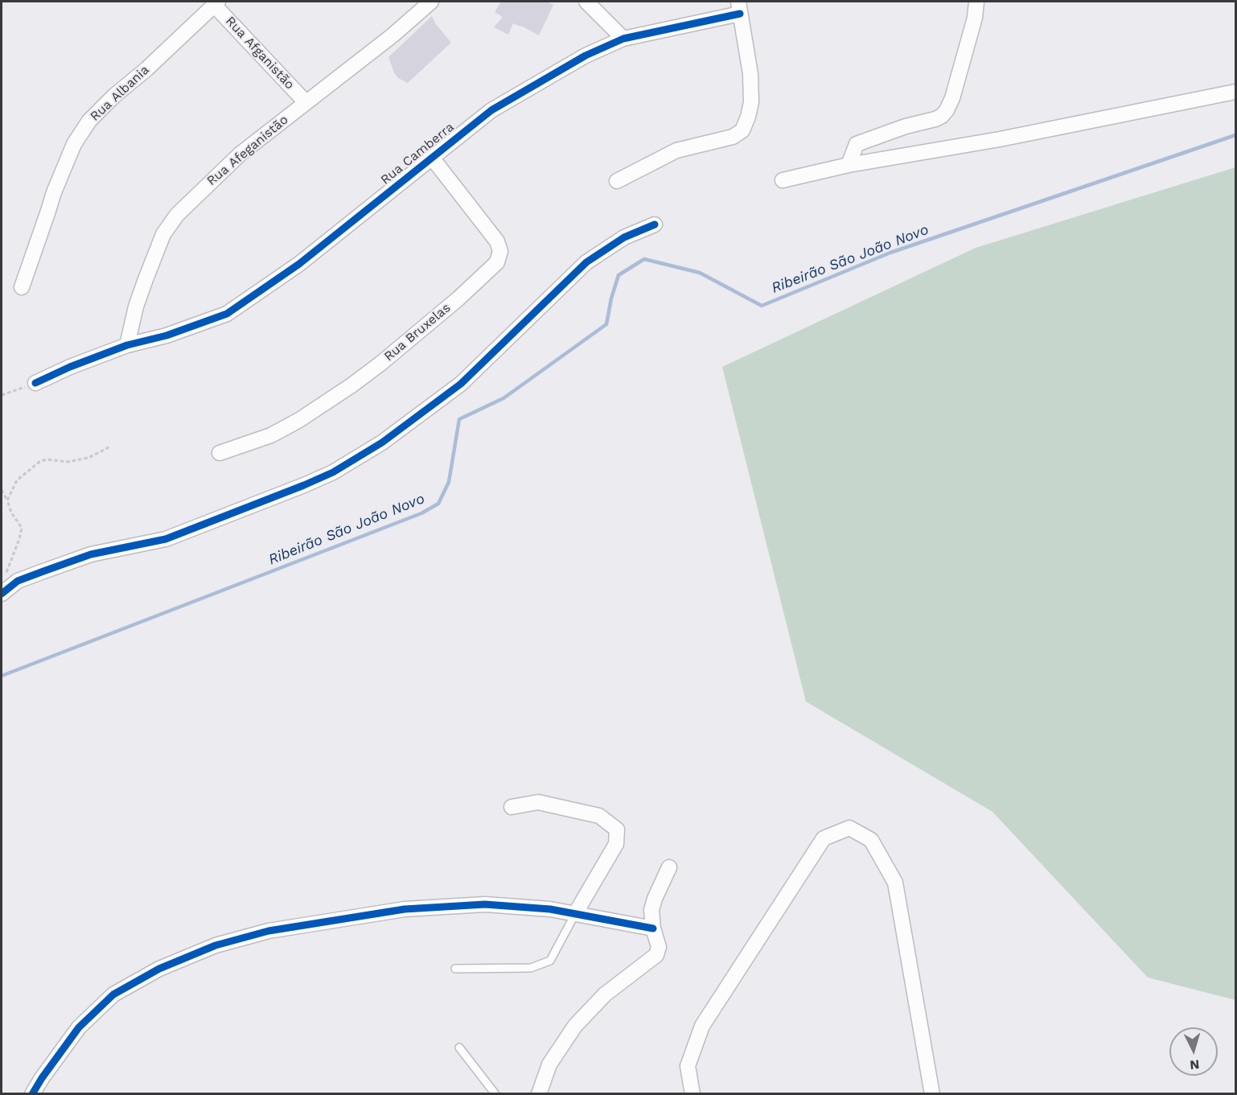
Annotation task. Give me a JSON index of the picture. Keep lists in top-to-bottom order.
{
  "streets": {
    "street": [
      "Rua Afganistão",
      "Rua Albania",
      "Rua Afeganistão",
      "Rua Camberra",
      "Rua Bruxelas"
    ]
  },
  "crossings": [
    ["Rua Afganistão", "Rua Albania"],
    ["Rua Afganistão", "Rua Afeganistão"],
    ["Rua Afeganistão", "Rua Camberra"],
    ["Rua Camberra", "Rua Bruxelas"]
  ],
  "water": ["Ribeirão São João Novo"],
  "north": "bottom"
}
